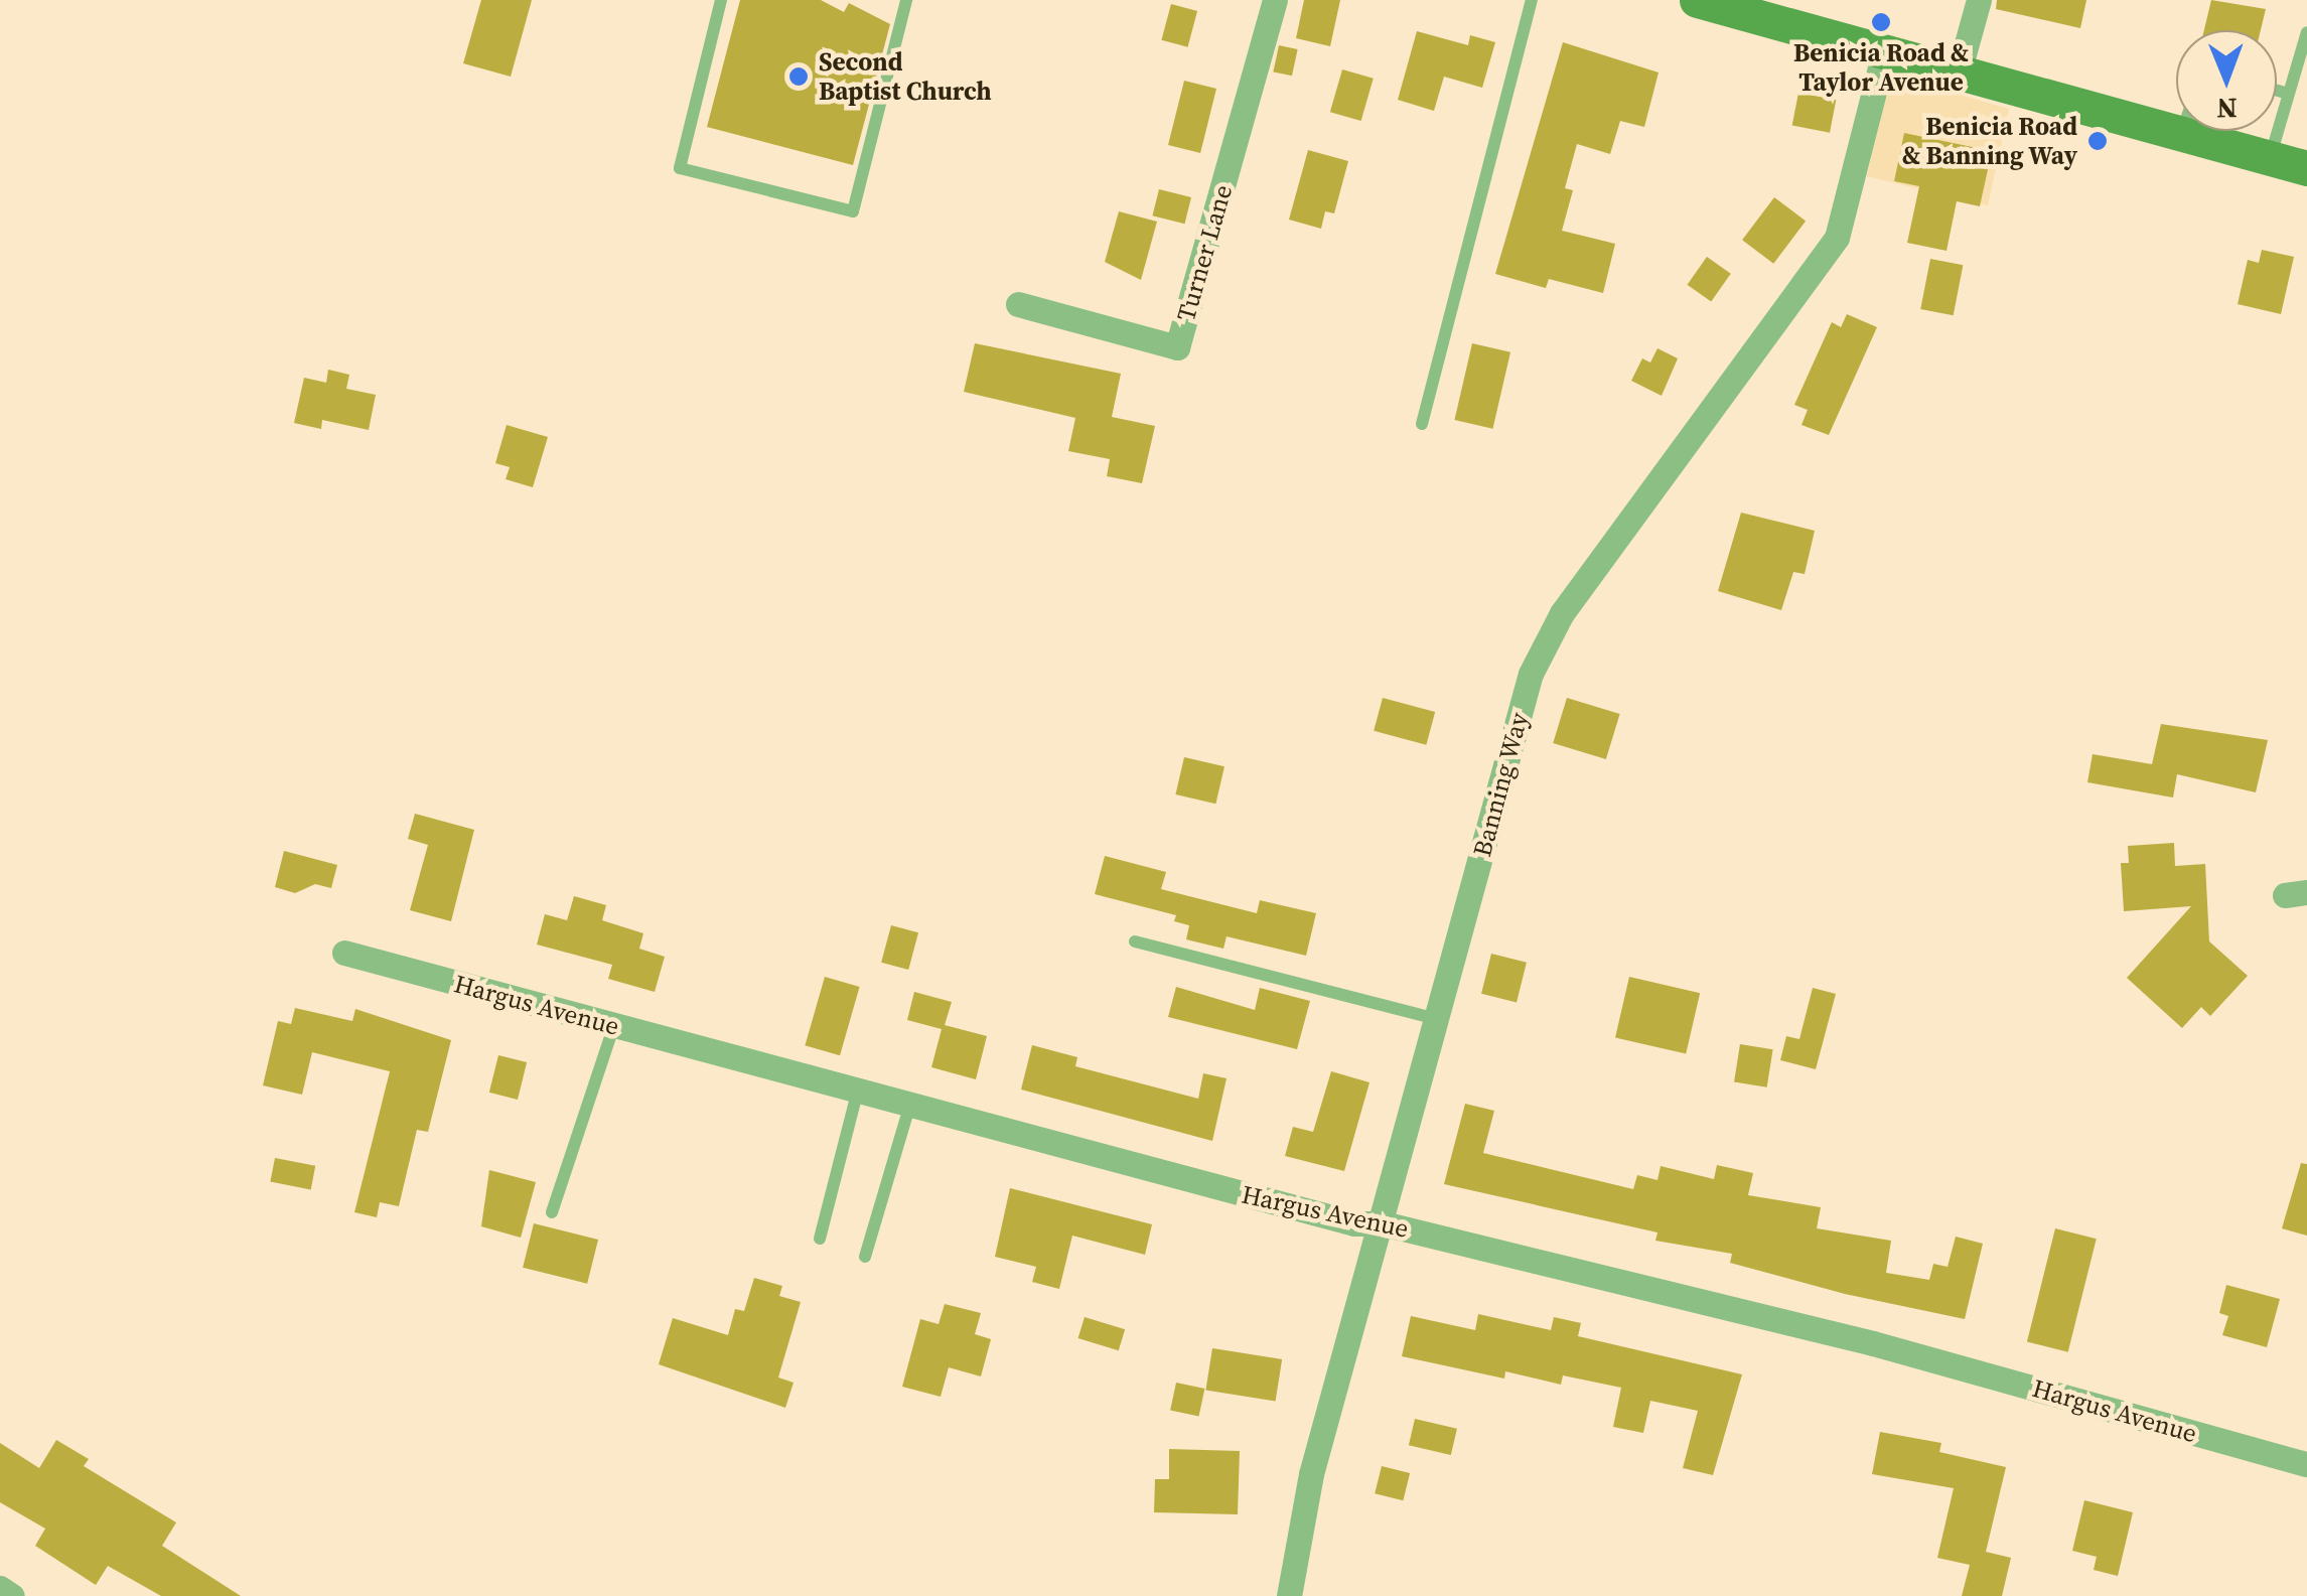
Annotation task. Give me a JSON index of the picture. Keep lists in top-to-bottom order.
{
  "streets": {
    "street": ["Turner Lane", "Banning Way", "Hargus Avenue"]
  },
  "crossings": [
    ["Banning Way", "Hargus Avenue"]
  ],
  "places": ["Benicia Road & Taylor Avenue", "Second Baptist Church", "Benicia Road & Banning Way"],
  "north": "bottom"
}
